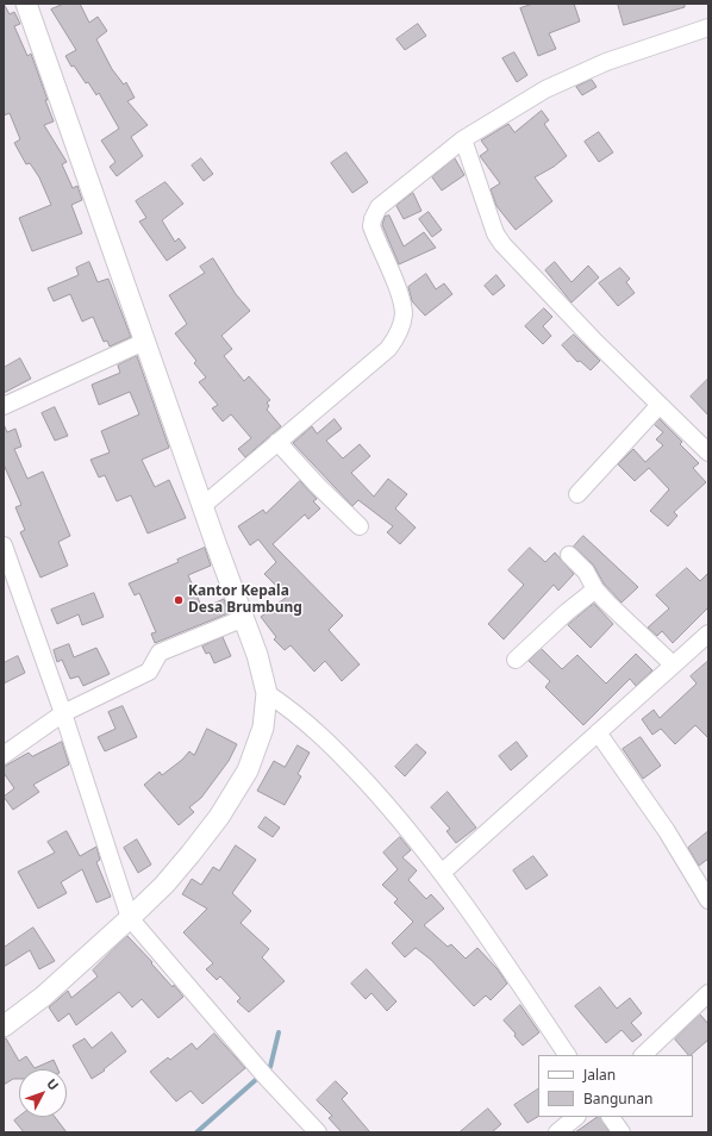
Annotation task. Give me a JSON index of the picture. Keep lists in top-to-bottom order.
{
  "places": ["Kantor Kepala Desa Brumbung"],
  "legend": ["Jalan", "Bangunan"],
  "north": "top right"
}
